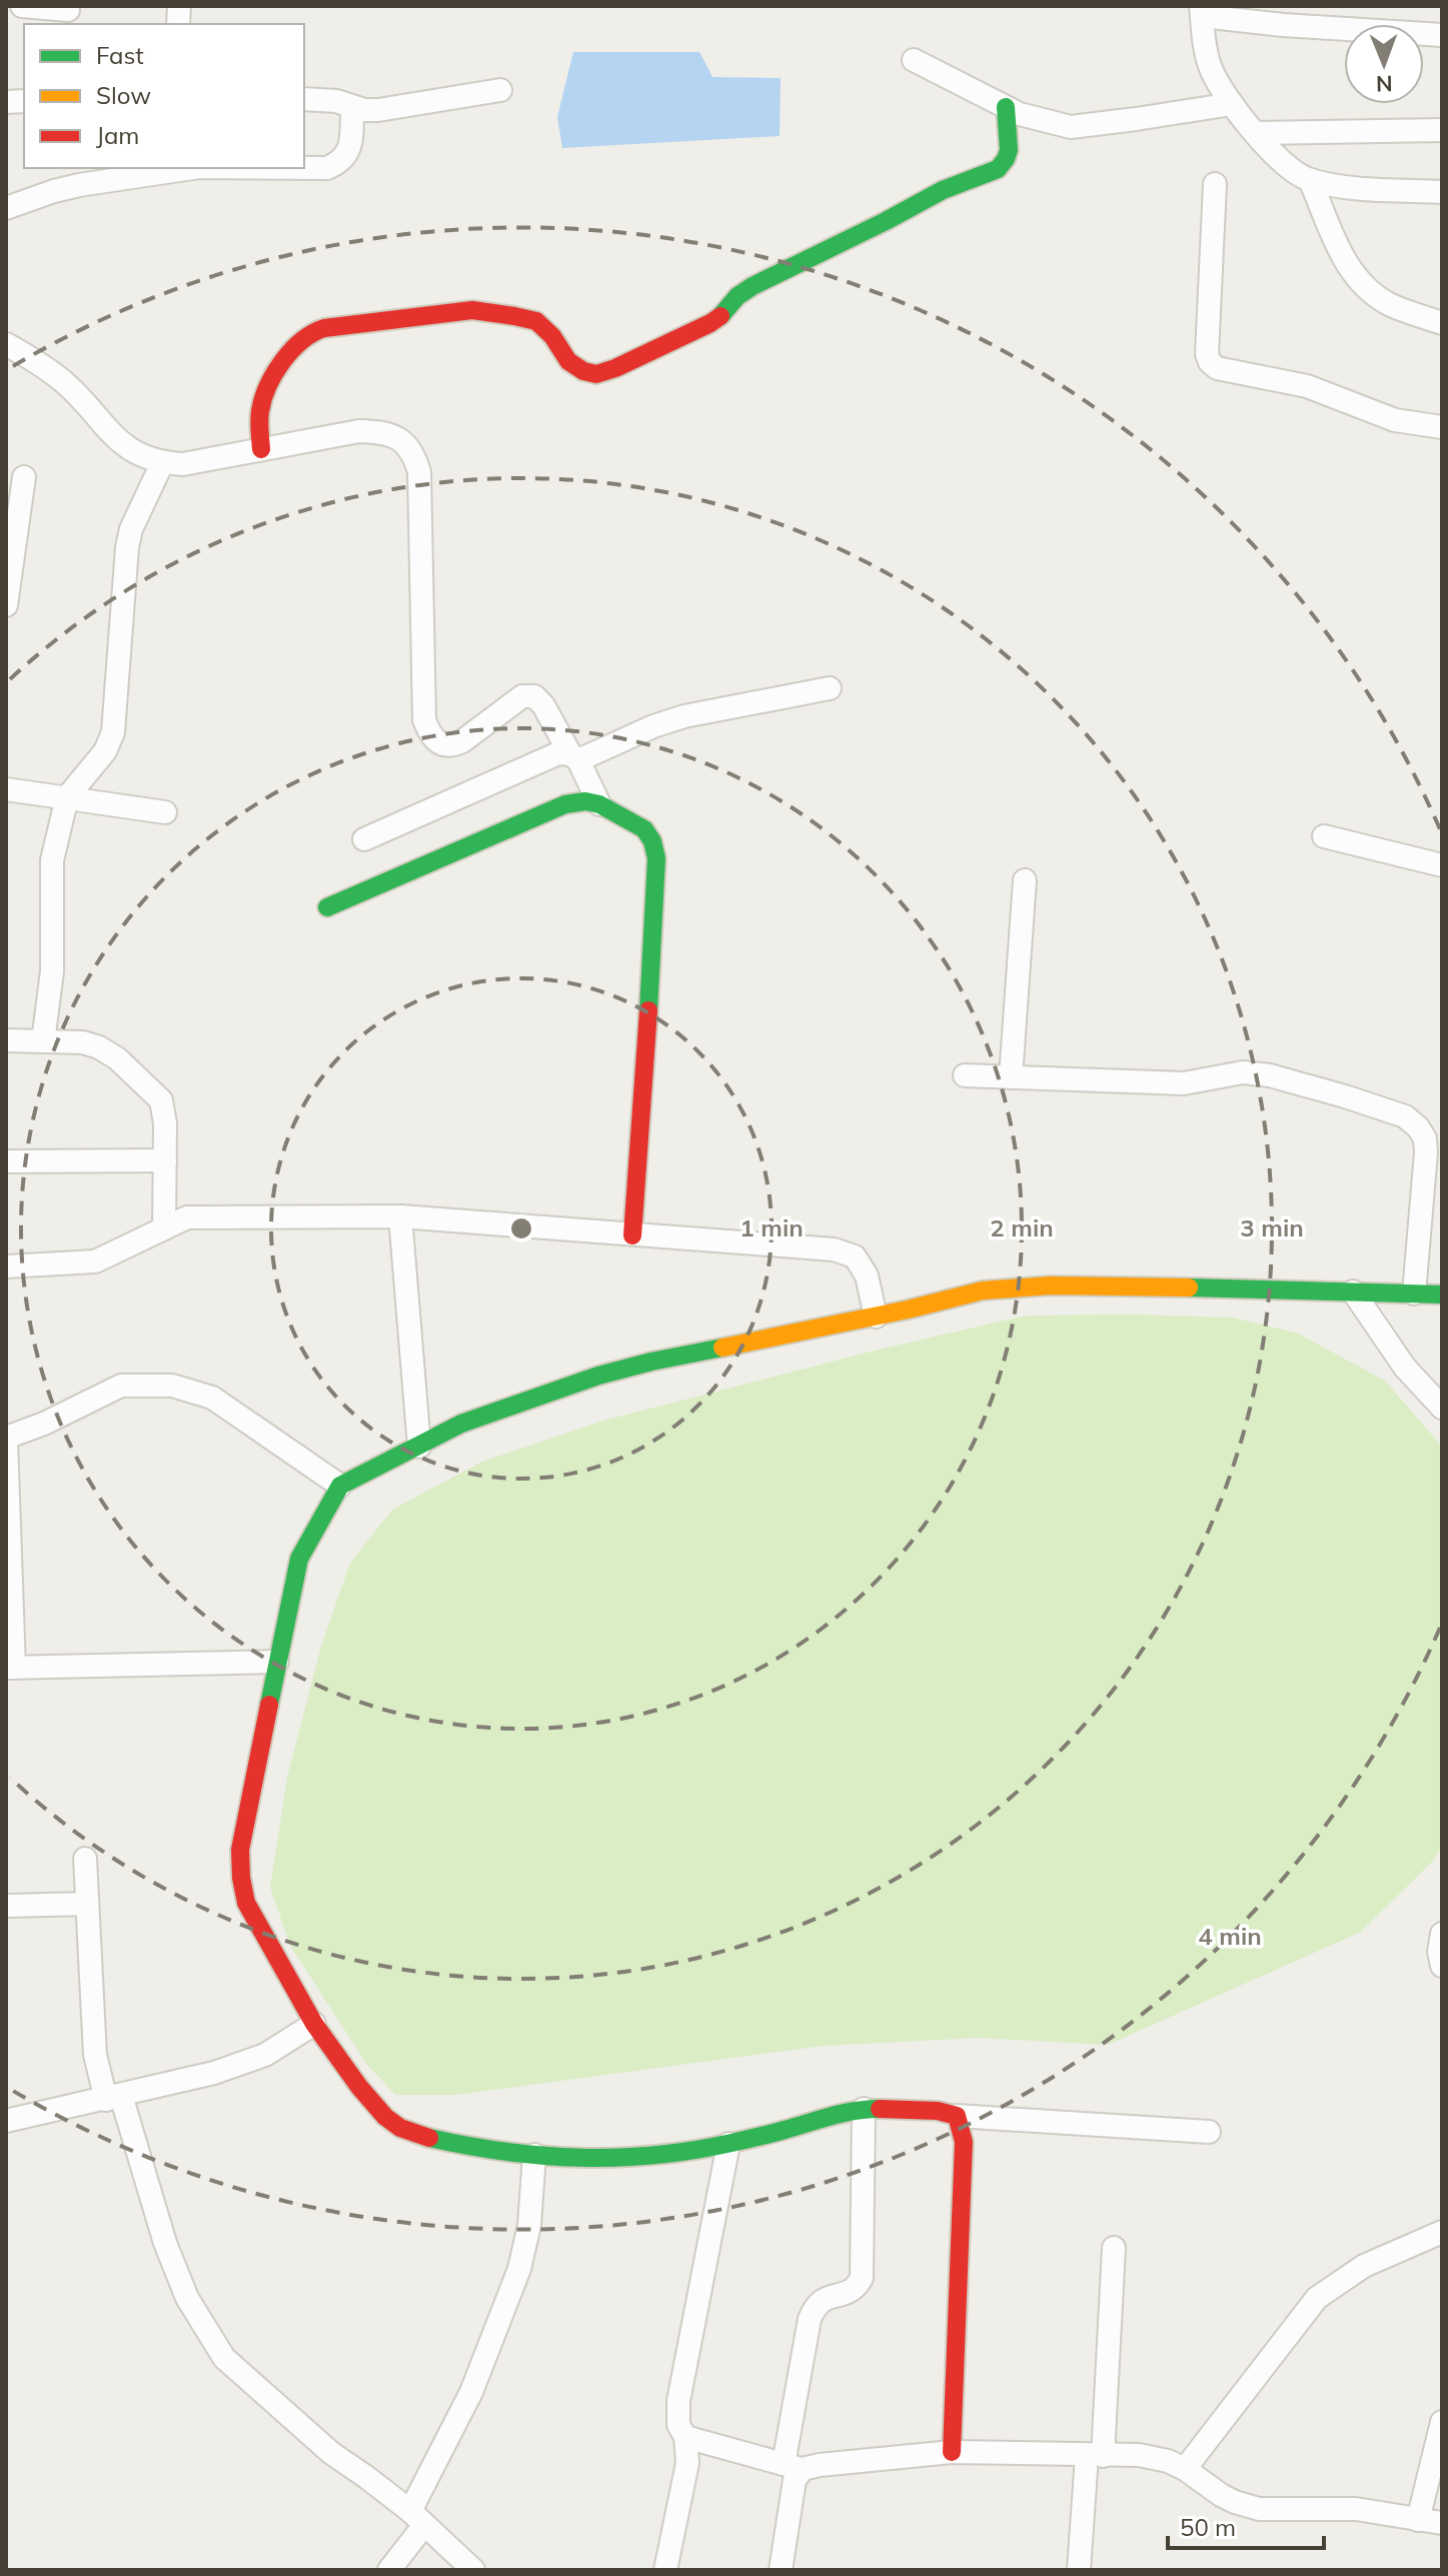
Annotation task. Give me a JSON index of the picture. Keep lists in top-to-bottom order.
{
  "legend": ["Fast", "Slow", "Jam"],
  "scale_bar": "50 m",
  "north": "bottom",
  "rings": [
    "1 min",
    "2 min",
    "3 min",
    "4 min"
  ]
}
